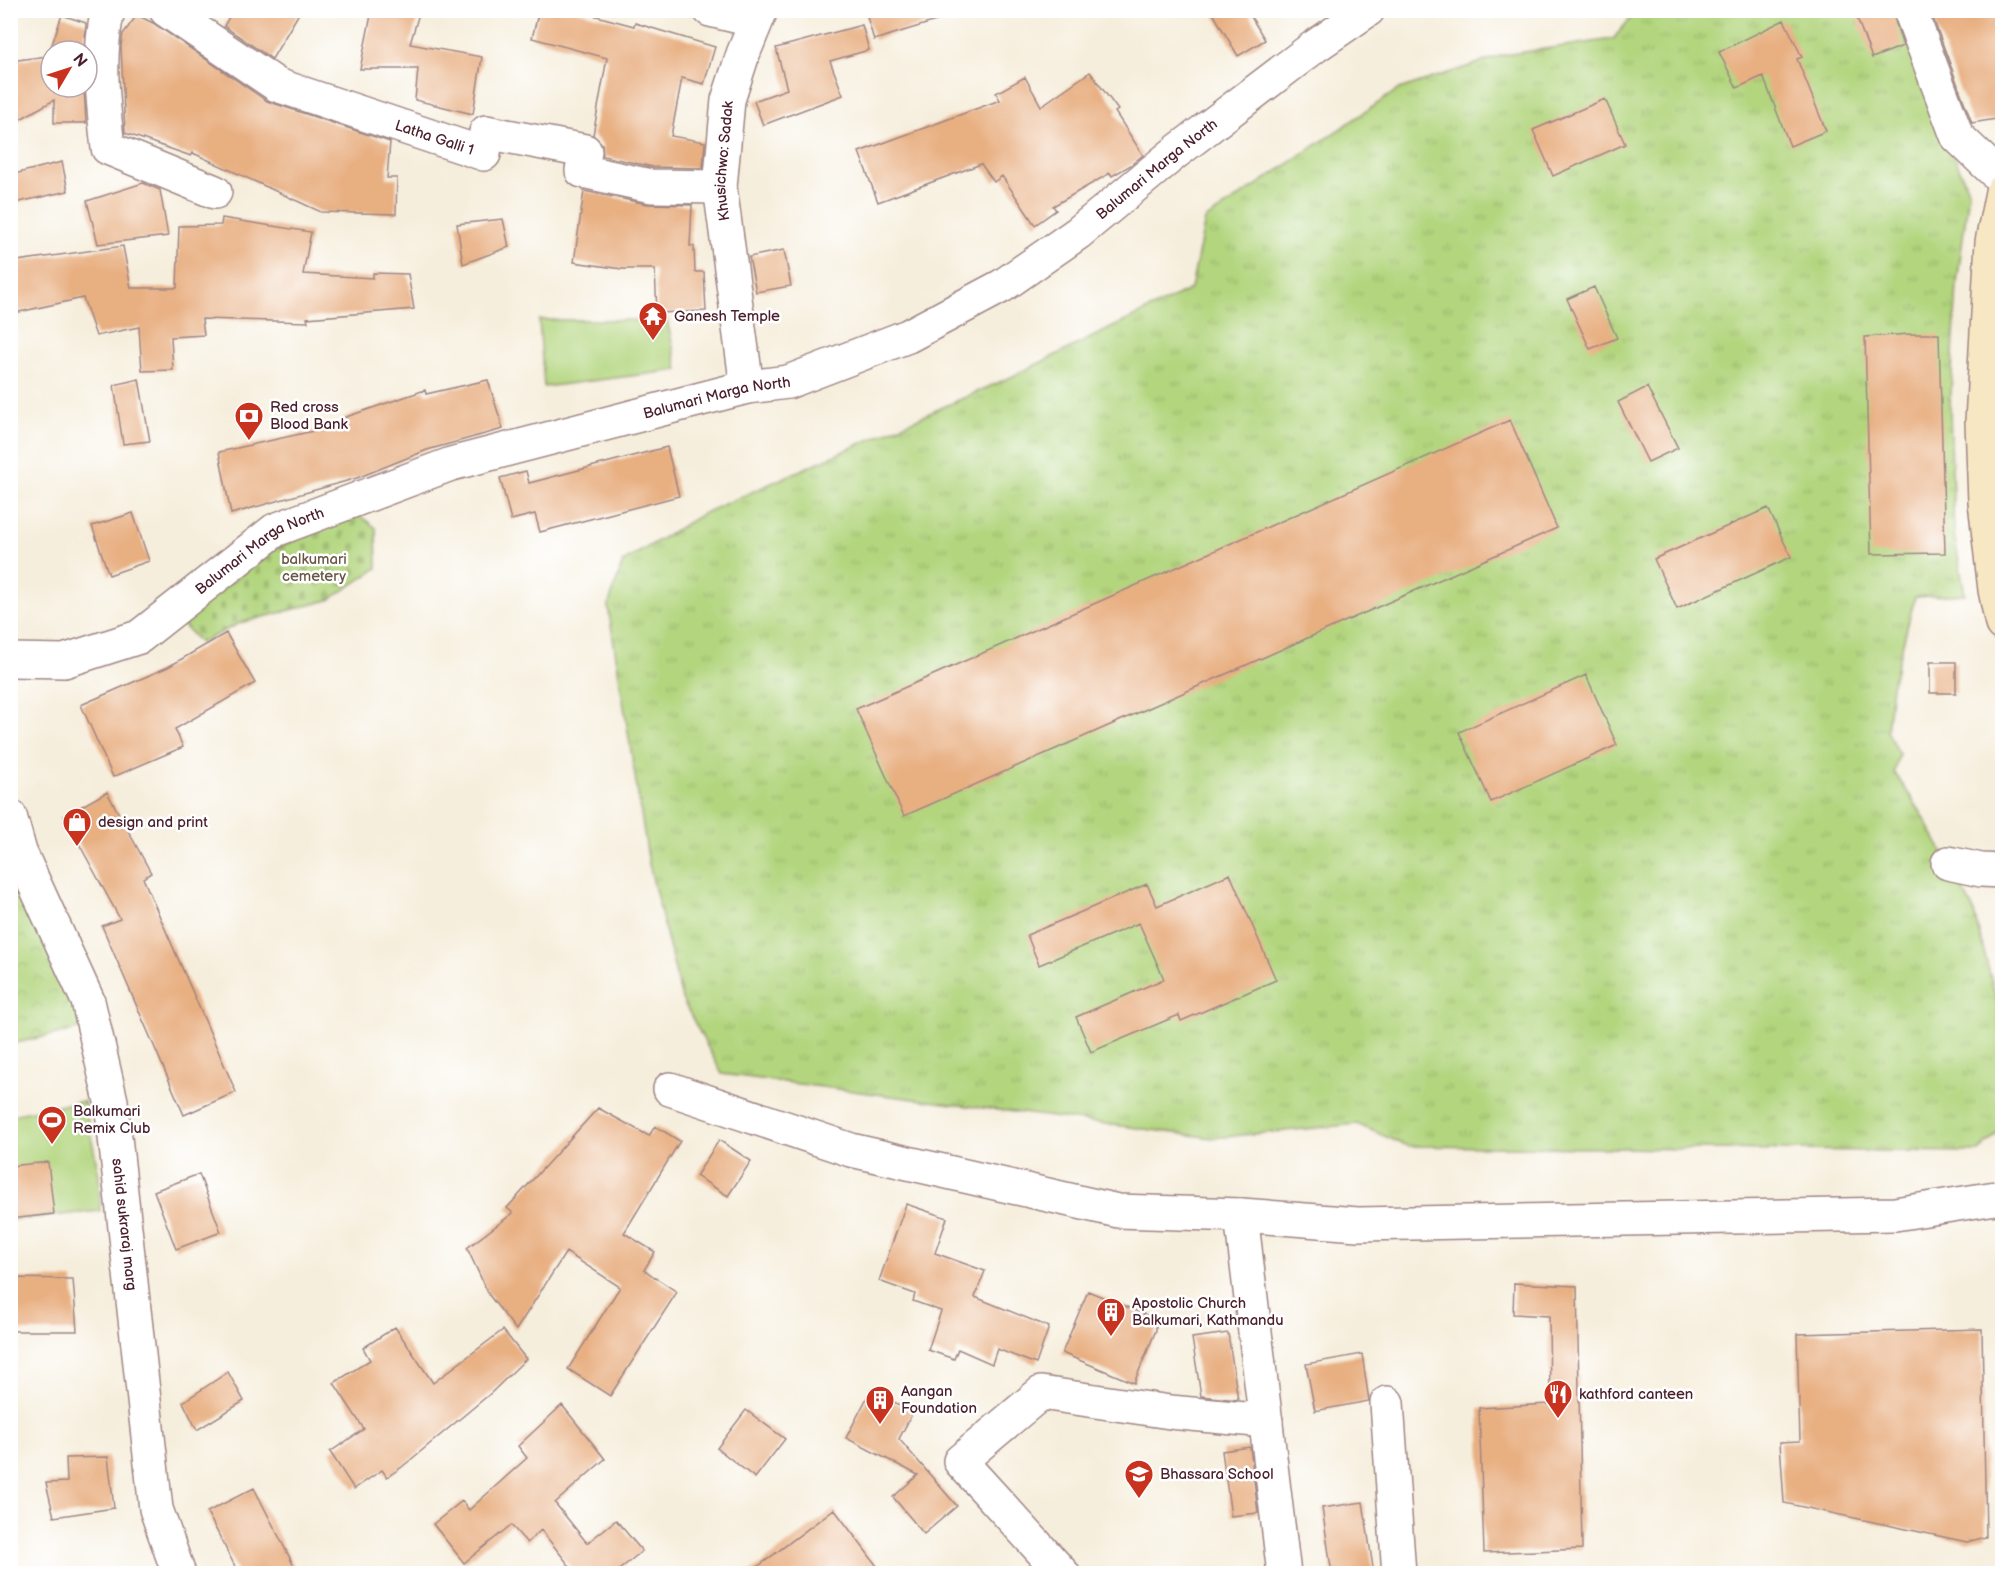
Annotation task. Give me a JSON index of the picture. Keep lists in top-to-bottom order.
{
  "streets": {
    "street": [
      "Latha Galli 1",
      "Khusichwo: Sadak",
      "Balumari Marga North",
      "sahid sukraraj marg"
    ]
  },
  "crossings": [
    ["Latha Galli 1", "Khusichwo: Sadak"],
    ["Khusichwo: Sadak", "Balumari Marga North"]
  ],
  "parks": ["balkumari cemetery"],
  "places": {
    "temple": ["Ganesh Temple"],
    "bank": ["Red cross Blood Bank"],
    "shop": ["design and print"],
    "sports": ["Balkumari Remix Club"],
    "building": ["Apostolic Church Balkumari, Kathmandu", "Aangan Foundation"],
    "restaurant": ["kathford canteen"],
    "school or university": ["Bhassara School"]
  },
  "north": "top right"
}
